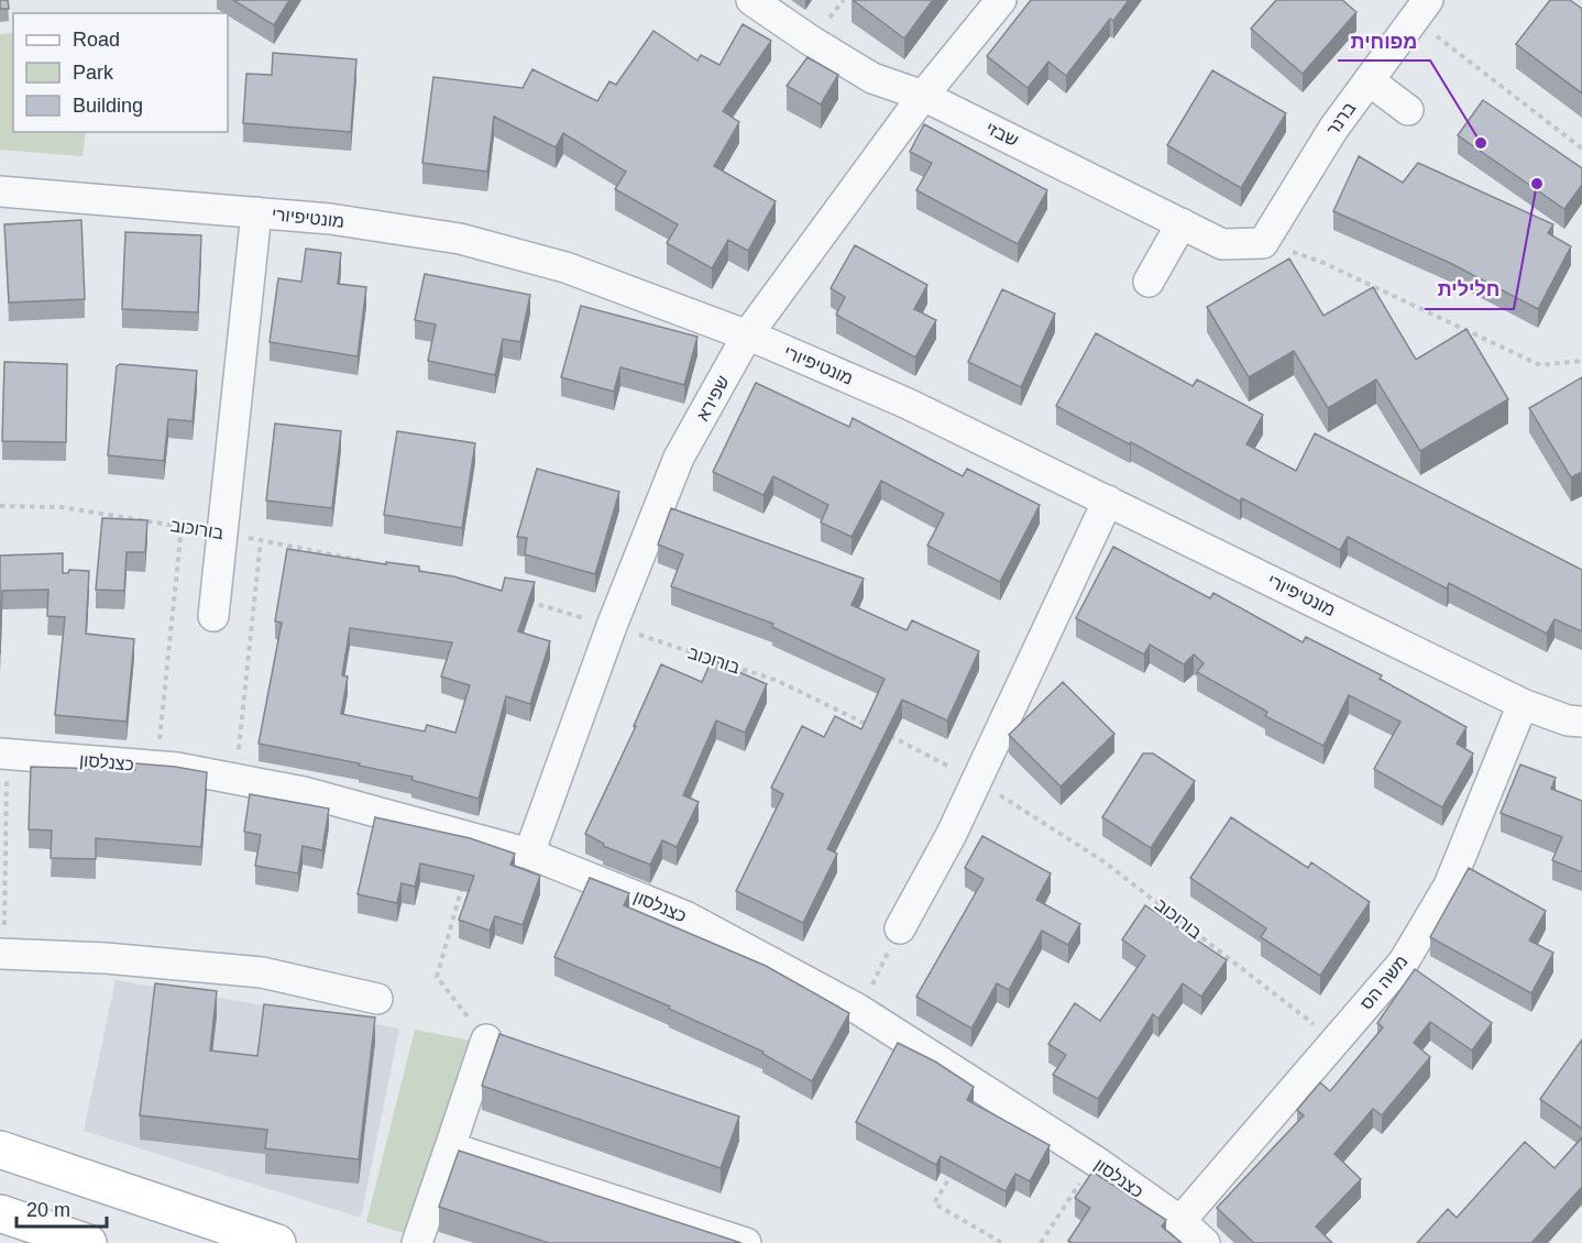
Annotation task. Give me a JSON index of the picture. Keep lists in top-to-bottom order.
{
  "streets": {
    "street": [
      "ברנר",
      "שבזי",
      "מונטיפיורי",
      "שפירא",
      "כצנלסון",
      "משה הס"
    ],
    "path": ["בורוכוב"]
  },
  "crossings": [
    ["ברנר", "שבזי"],
    ["שבזי", "שפירא"],
    ["מונטיפיורי", "שפירא"],
    ["מונטיפיורי", "משה הס"],
    ["שפירא", "בורוכוב"],
    ["שפירא", "כצנלסון"],
    ["בורוכוב", "משה הס"],
    ["כצנלסון", "משה הס"]
  ],
  "places": ["מפוחית", "חלילית"],
  "legend": ["Road", "Park", "Building"],
  "scale_bar": "20 m"
}
